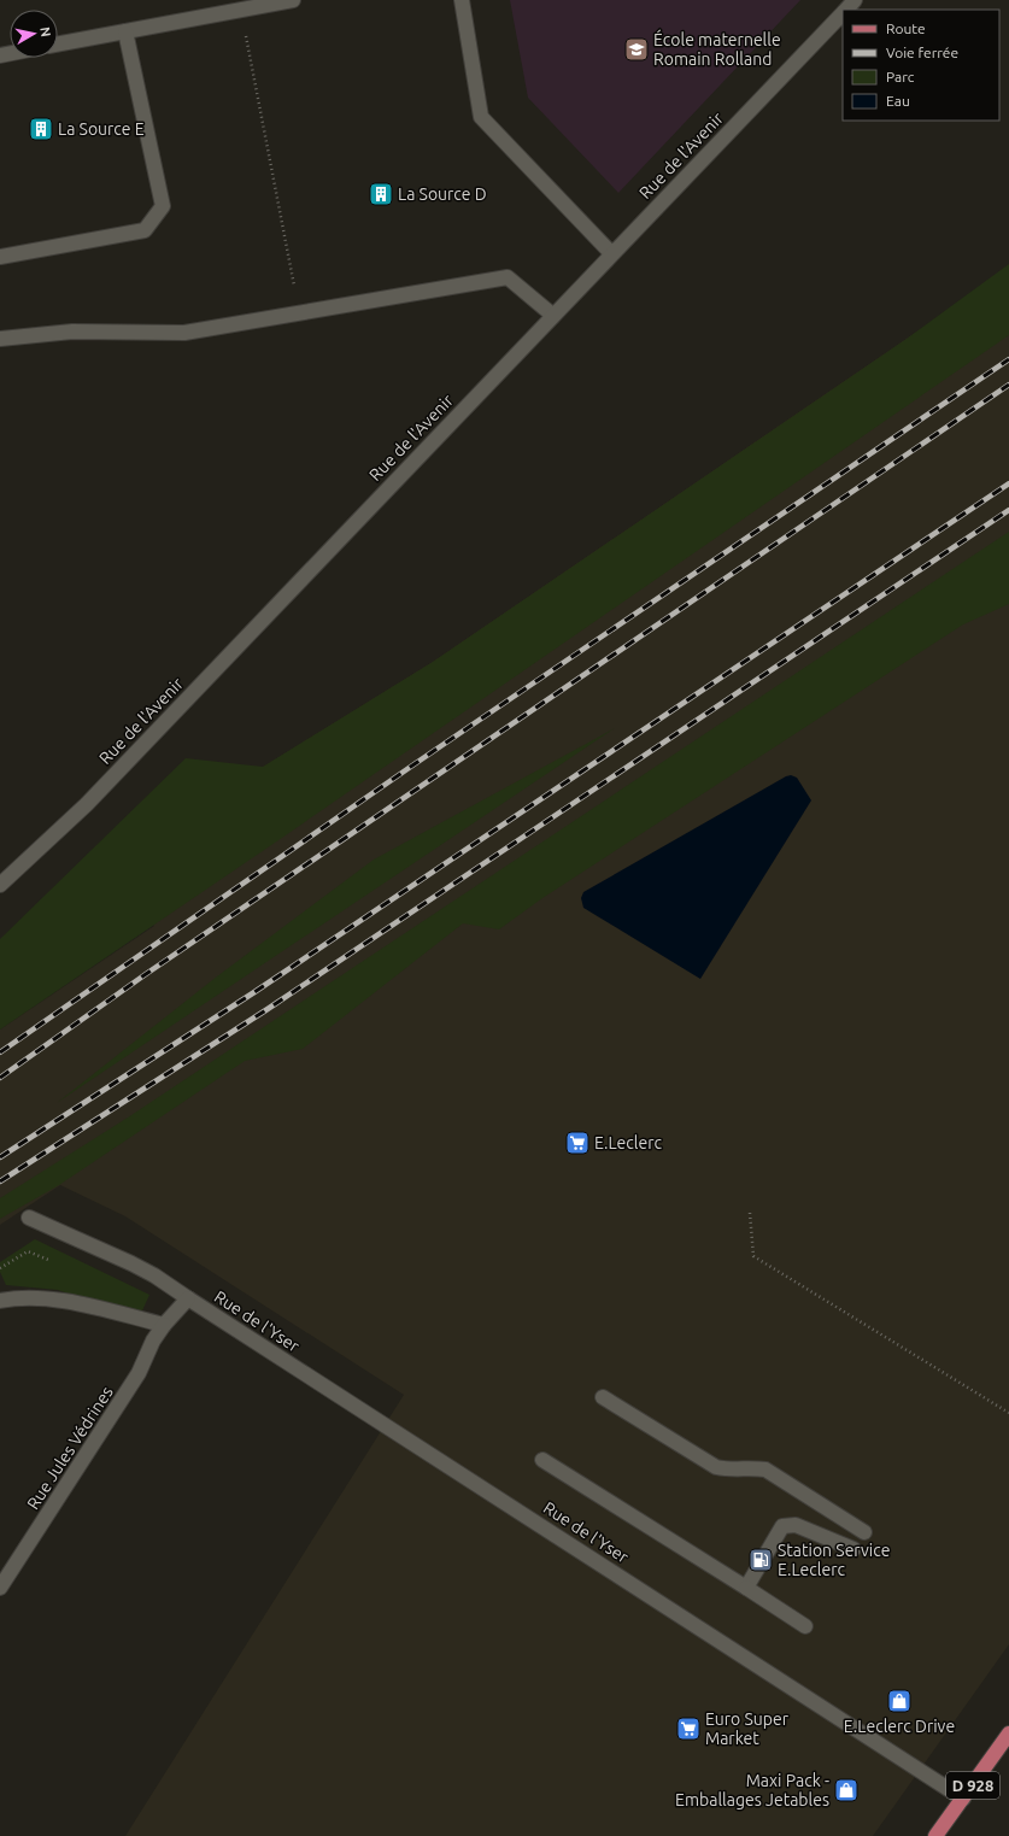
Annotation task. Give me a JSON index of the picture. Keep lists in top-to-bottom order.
{
  "streets": {
    "main road": ["D 928"],
    "street": ["Rue de l'Avenir", "Rue de l'Yser", "Rue Jules Védrines"]
  },
  "crossings": [
    ["Rue de l'Yser", "Rue Jules Védrines"],
    ["Rue de l'Yser", "D 928"]
  ],
  "places": {
    "school or university": ["École maternelle Romain Rolland"],
    "building": ["La Source E", "La Source D"],
    "supermarket": ["E.Leclerc", "Euro Super Market"],
    "fuel station": ["Station Service E.Leclerc"],
    "shop": ["E.Leclerc Drive", "Maxi Pack - Emballages Jetables"]
  },
  "legend": [
    "Route",
    "Voie ferrée",
    "Parc",
    "Eau"
  ],
  "north": "right"
}
